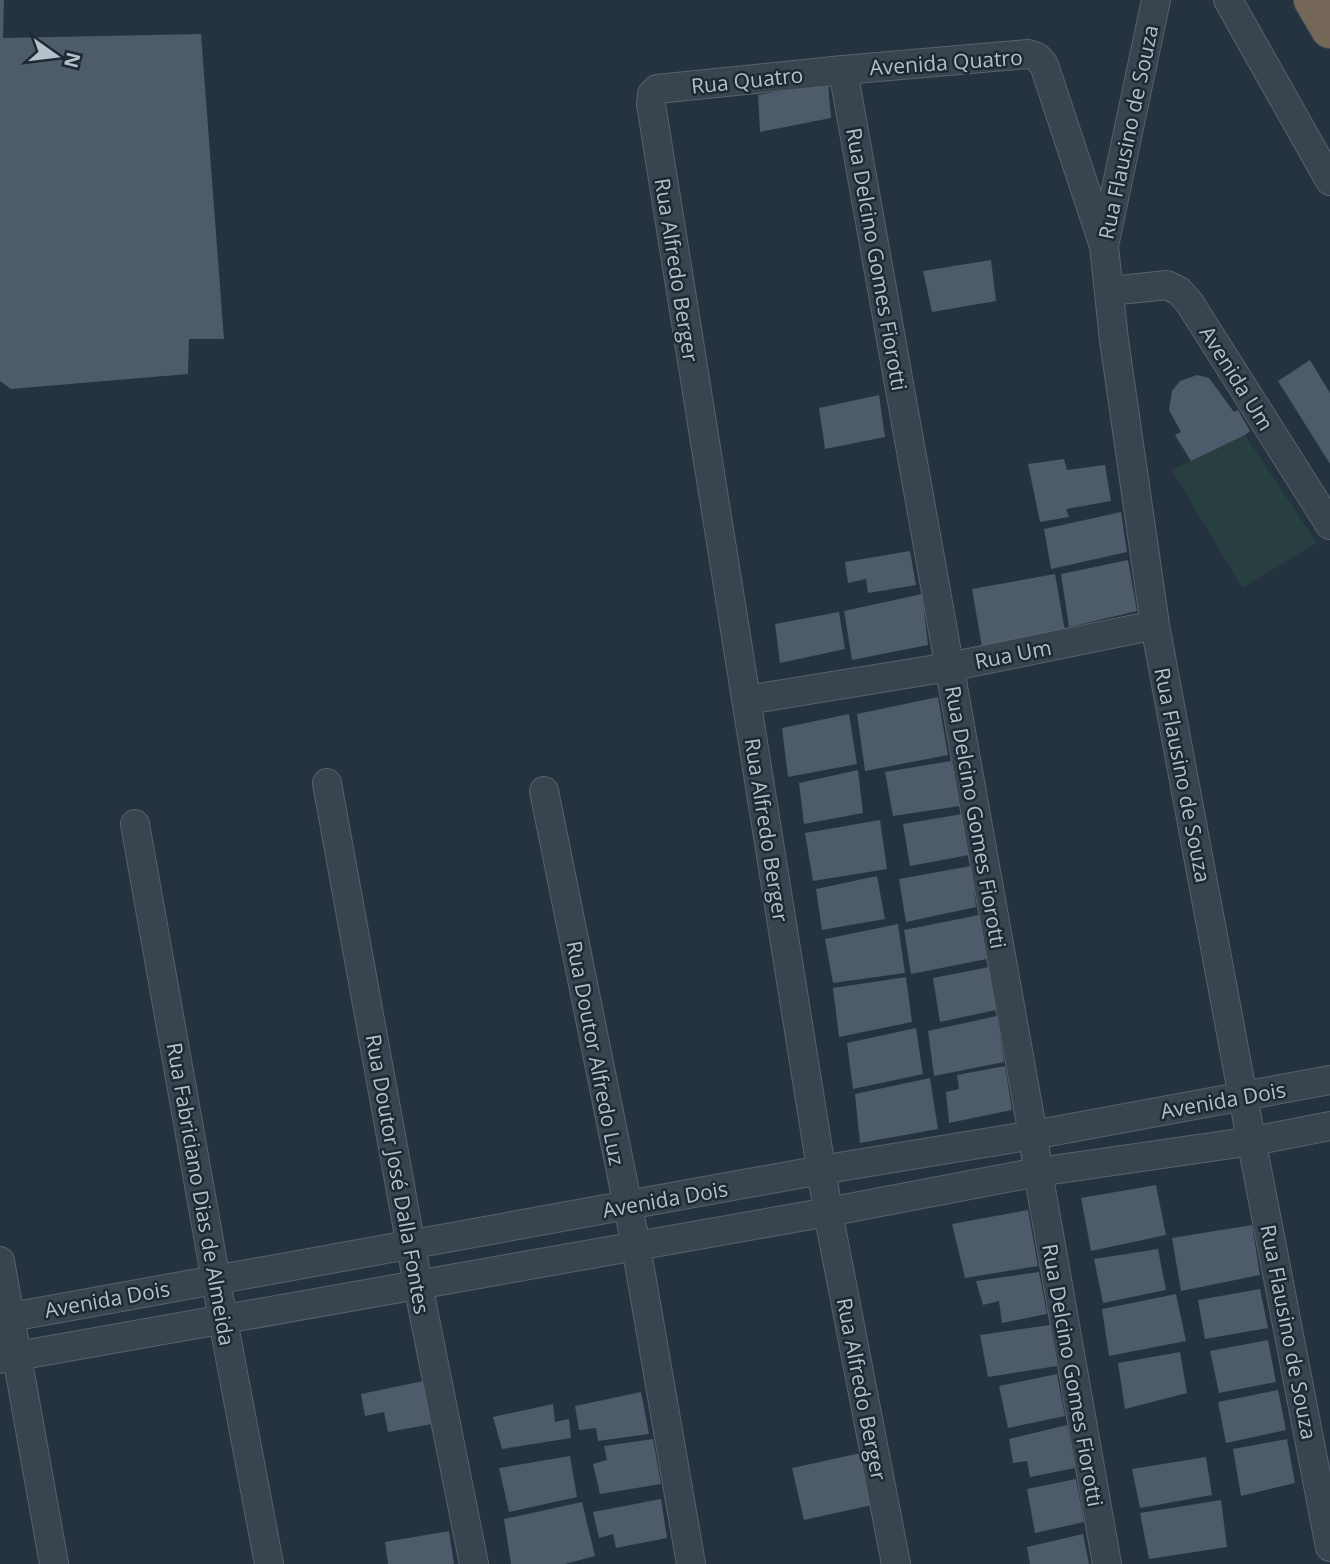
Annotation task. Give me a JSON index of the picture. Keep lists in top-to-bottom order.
{
  "streets": {
    "street": [
      "Avenida Quatro",
      "Rua Quatro",
      "Rua Flausino de Souza",
      "Rua Delcino Gomes Fiorotti",
      "Rua Alfredo Berger",
      "Avenida Um",
      "Rua Um",
      "Rua Doutor Alfredo Luz",
      "Avenida Dois",
      "Rua Doutor José Dalla Fontes",
      "Rua Fabriciano Dias de Almeida"
    ]
  },
  "crossings": [
    ["Avenida Quatro", "Rua Quatro"],
    ["Avenida Quatro", "Rua Flausino de Souza"],
    ["Avenida Quatro", "Rua Delcino Gomes Fiorotti"],
    ["Rua Quatro", "Rua Delcino Gomes Fiorotti"],
    ["Rua Quatro", "Rua Alfredo Berger"],
    ["Rua Flausino de Souza", "Avenida Um"],
    ["Rua Flausino de Souza", "Rua Um"],
    ["Rua Flausino de Souza", "Avenida Dois"],
    ["Rua Delcino Gomes Fiorotti", "Rua Um"],
    ["Rua Delcino Gomes Fiorotti", "Avenida Dois"],
    ["Rua Alfredo Berger", "Rua Um"],
    ["Rua Alfredo Berger", "Avenida Dois"],
    ["Rua Doutor Alfredo Luz", "Avenida Dois"],
    ["Avenida Dois", "Rua Doutor José Dalla Fontes"],
    ["Avenida Dois", "Rua Fabriciano Dias de Almeida"]
  ],
  "north": "right"
}
